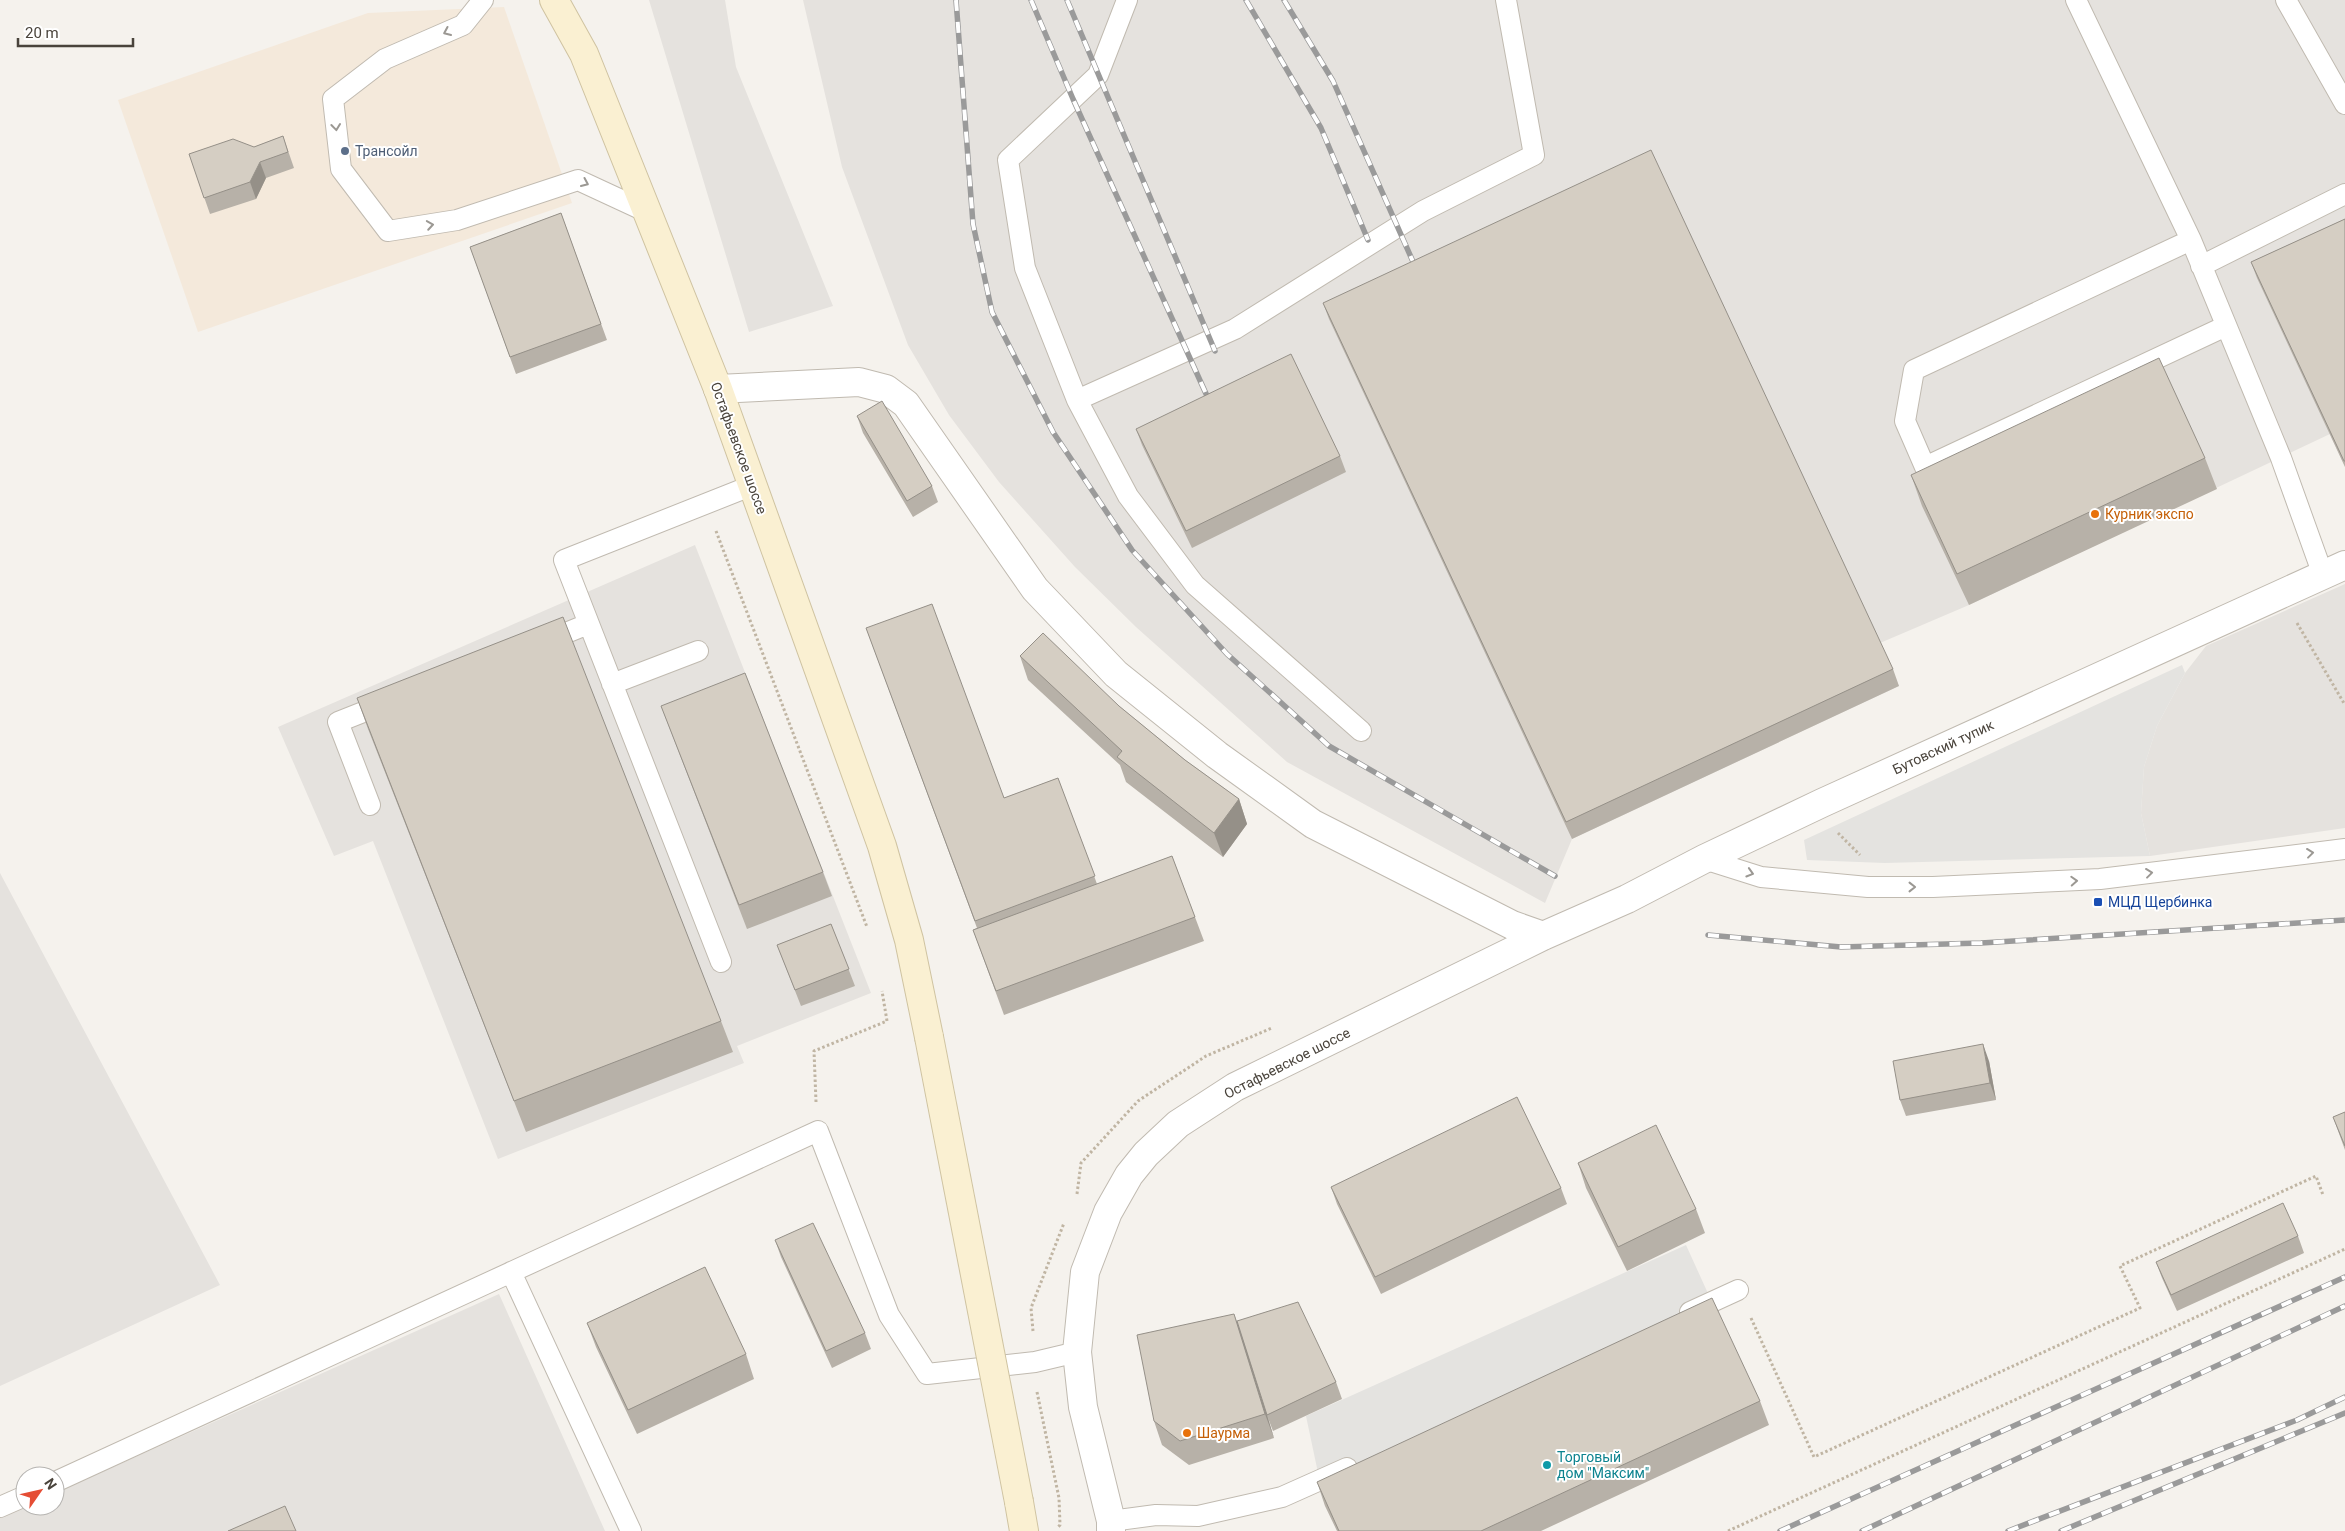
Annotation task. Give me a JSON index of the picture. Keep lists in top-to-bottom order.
{
  "streets": {
    "main road": ["Остафьевское шоссе"],
    "street": ["Бутовский тупик"]
  },
  "crossings": [
    ["Остафьевское шоссе", "Бутовский тупик"]
  ],
  "places": {
    "other": [
      "Трансойл",
      "Курник экспо",
      "Шаурма",
      "Торговый дом \"Максим\""
    ],
    "transit": ["МЦД Щербинка"]
  },
  "scale_bar": "20 m",
  "north": "top right"
}
